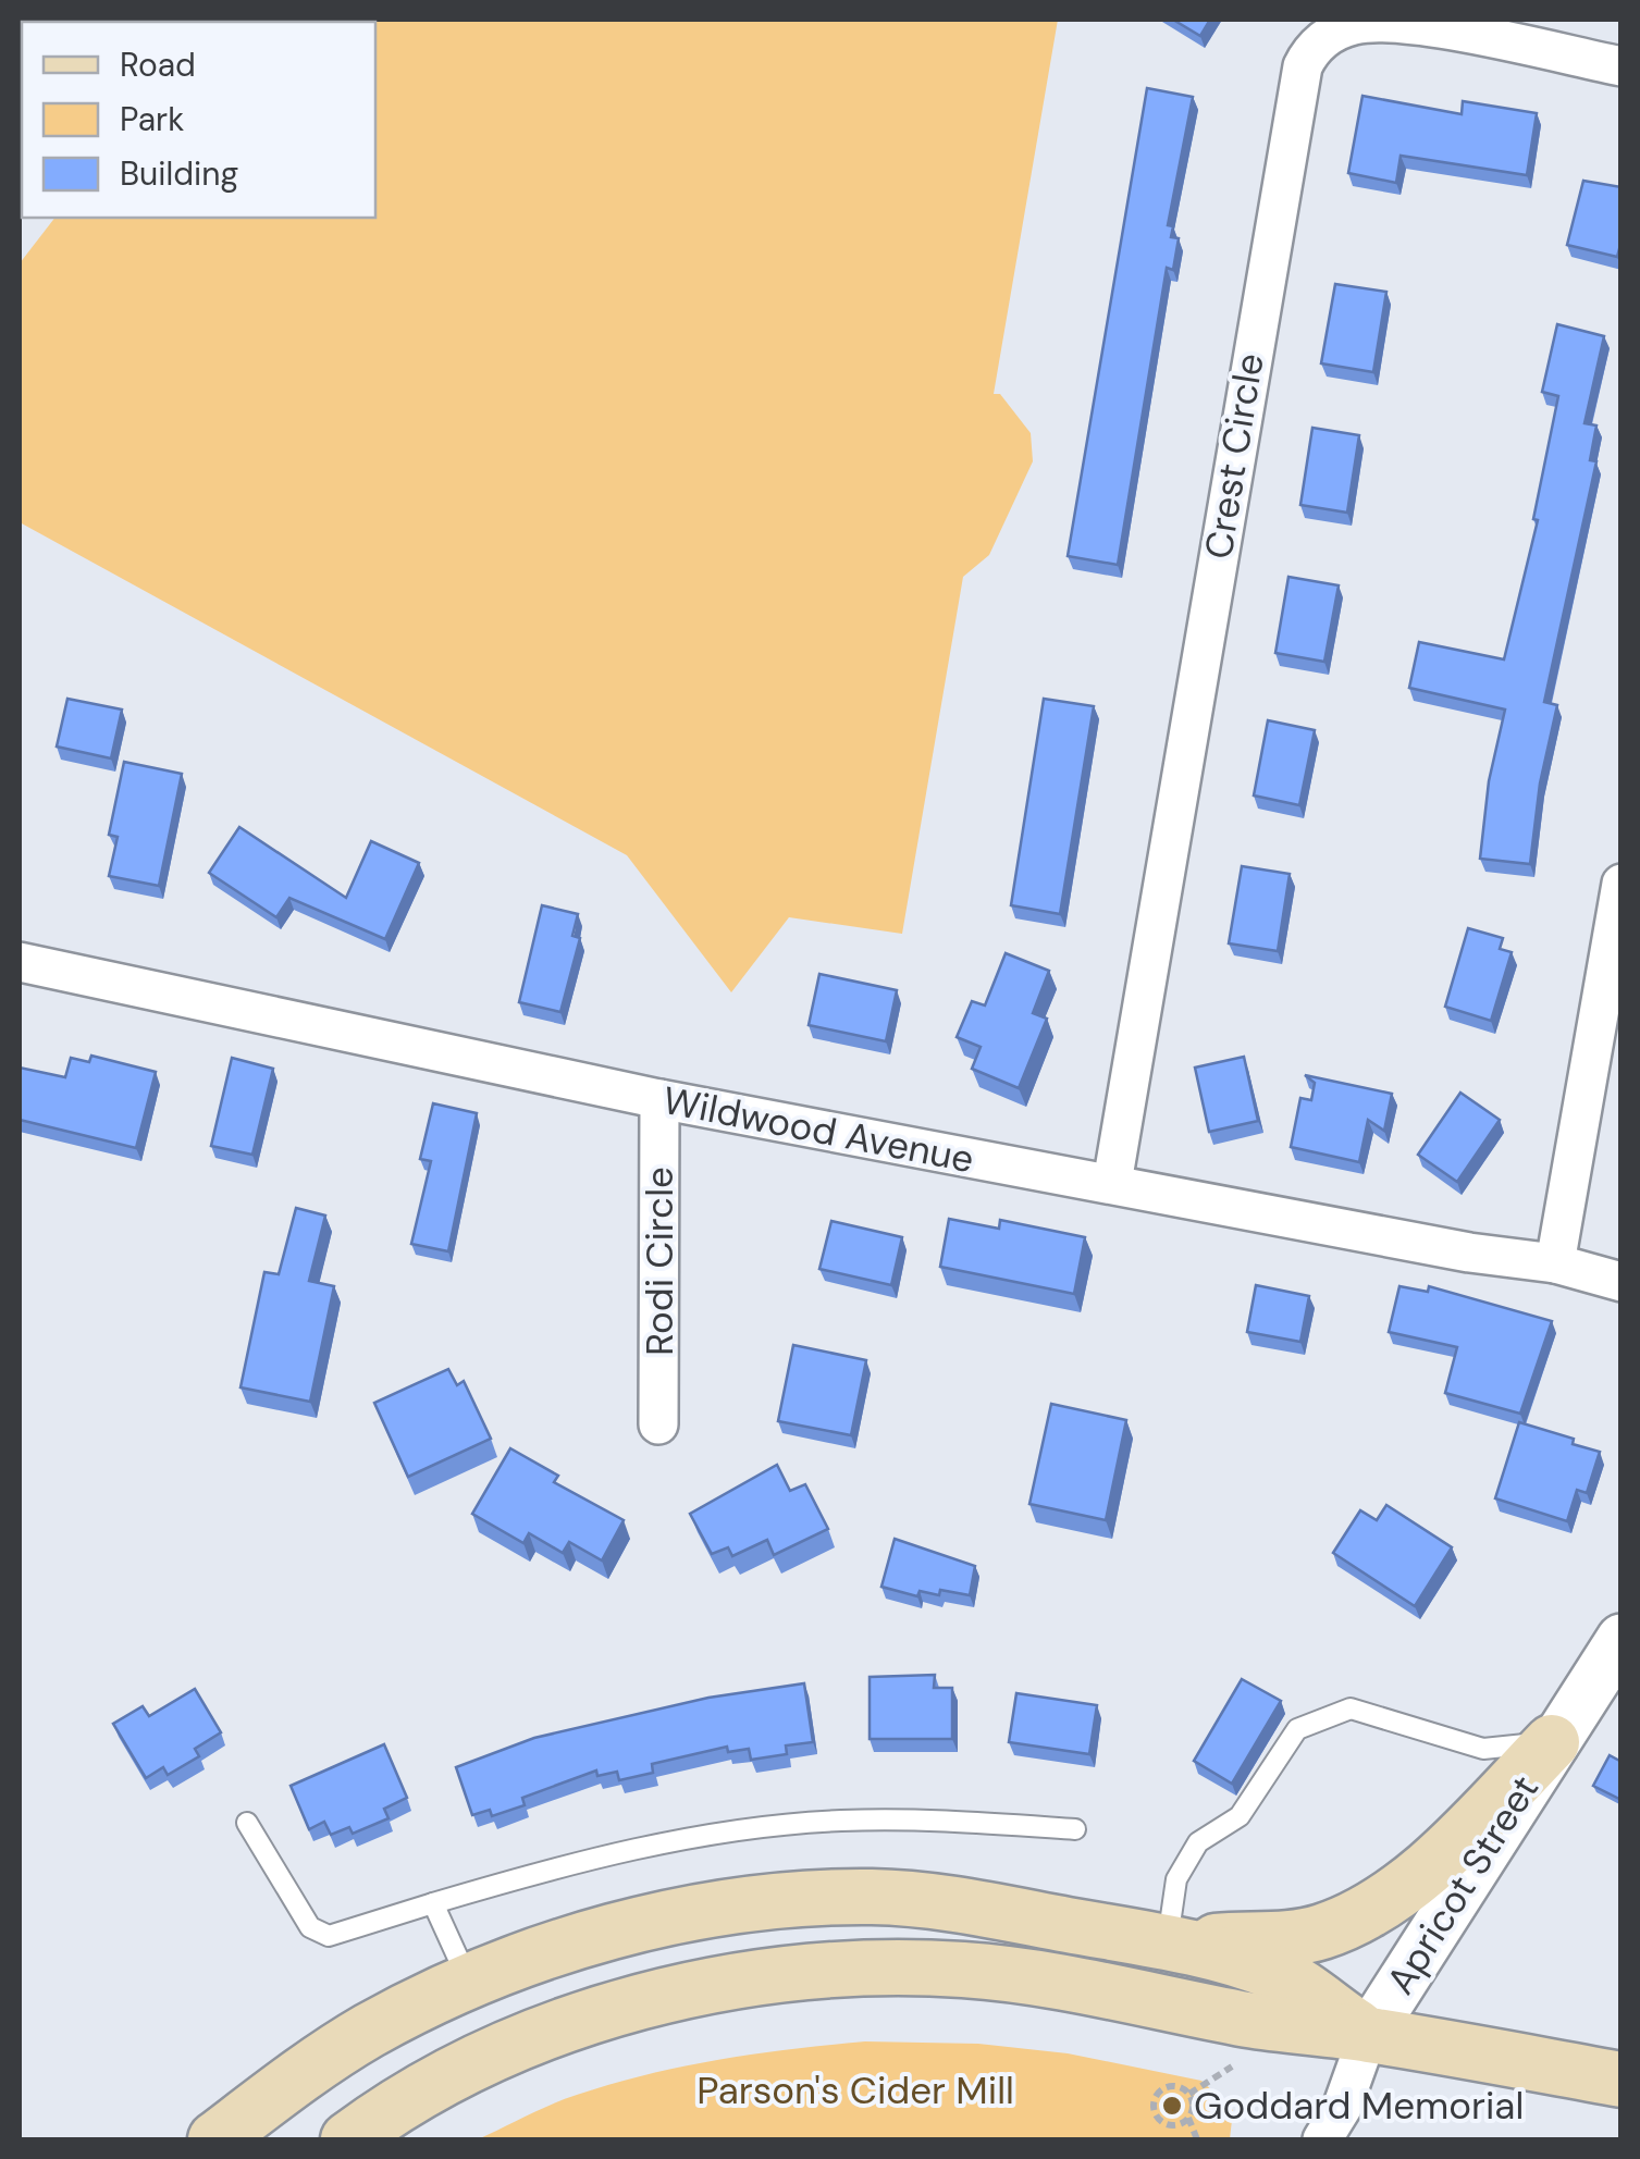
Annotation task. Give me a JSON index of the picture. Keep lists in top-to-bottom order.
{
  "streets": {
    "street": [
      "Crest Circle",
      "Wildwood Avenue",
      "Rodi Circle",
      "Apricot Street"
    ]
  },
  "crossings": [
    ["Crest Circle", "Wildwood Avenue"],
    ["Wildwood Avenue", "Rodi Circle"]
  ],
  "parks": ["Parson's Cider Mill"],
  "places": ["Goddard Memorial"],
  "legend": ["Road", "Park", "Building"]
}
